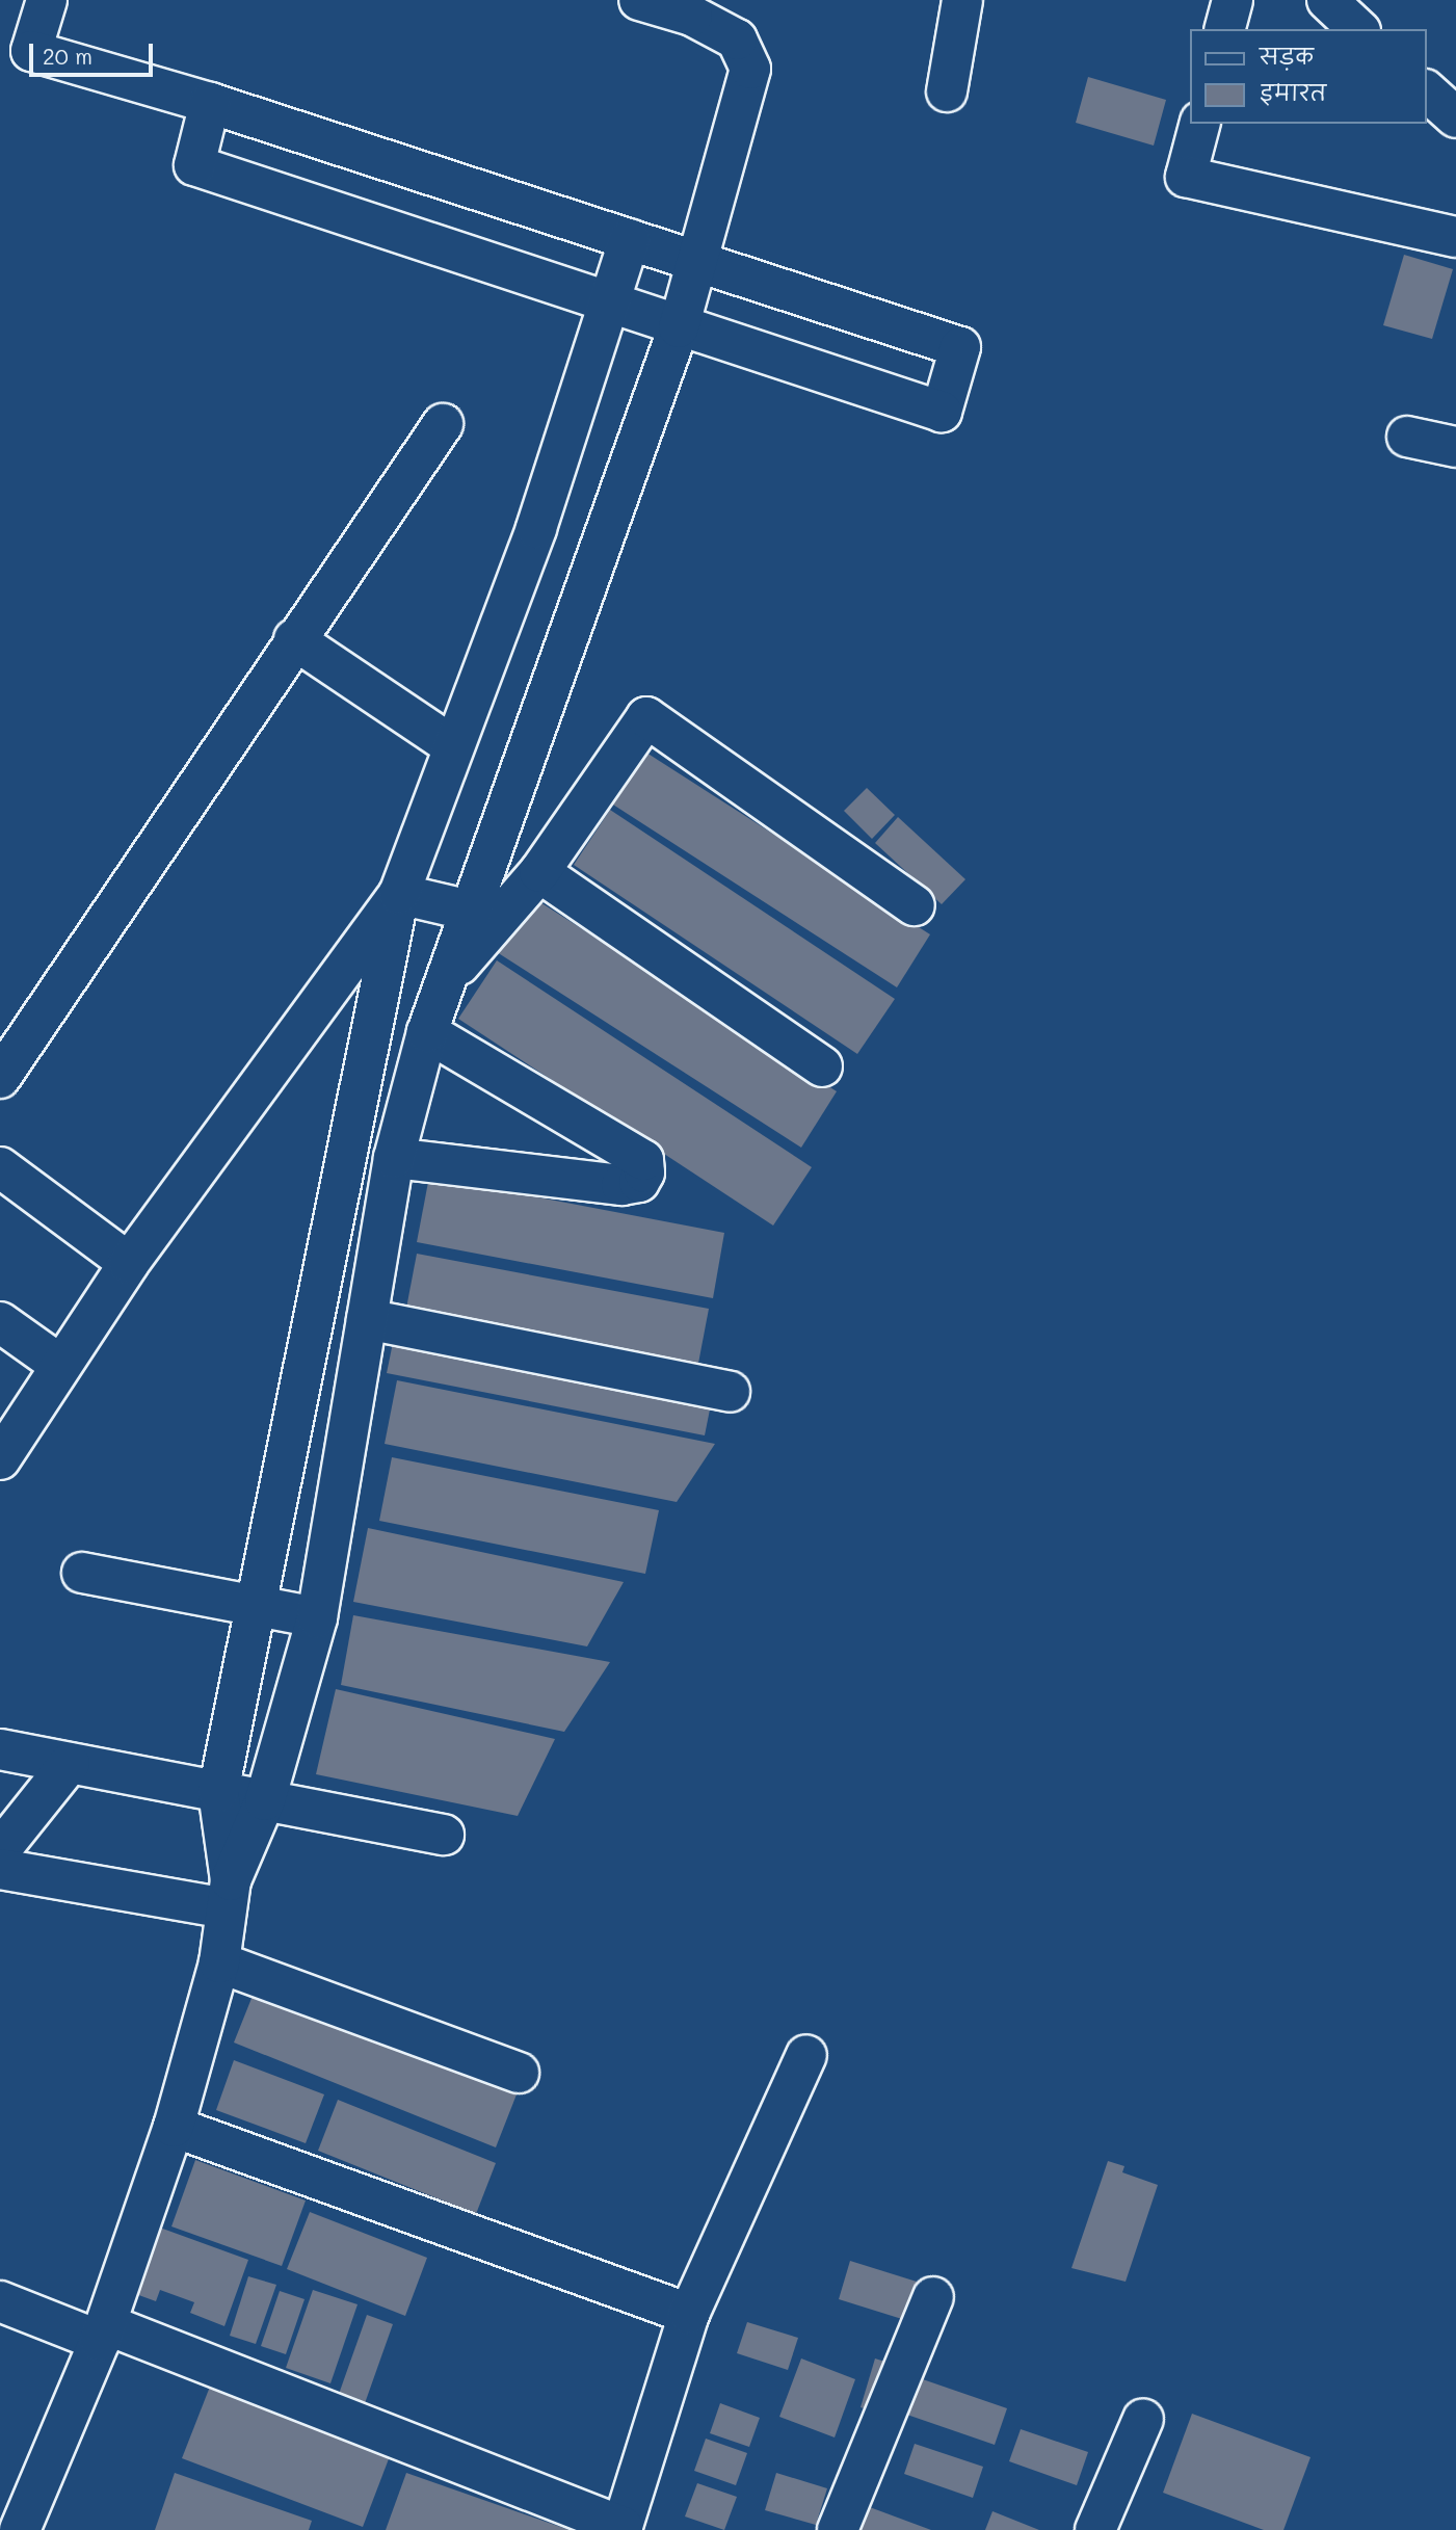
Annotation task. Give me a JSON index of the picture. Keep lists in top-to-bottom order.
{
  "legend": ["सड़क", "इमारत"],
  "scale_bar": "20 m"
}
